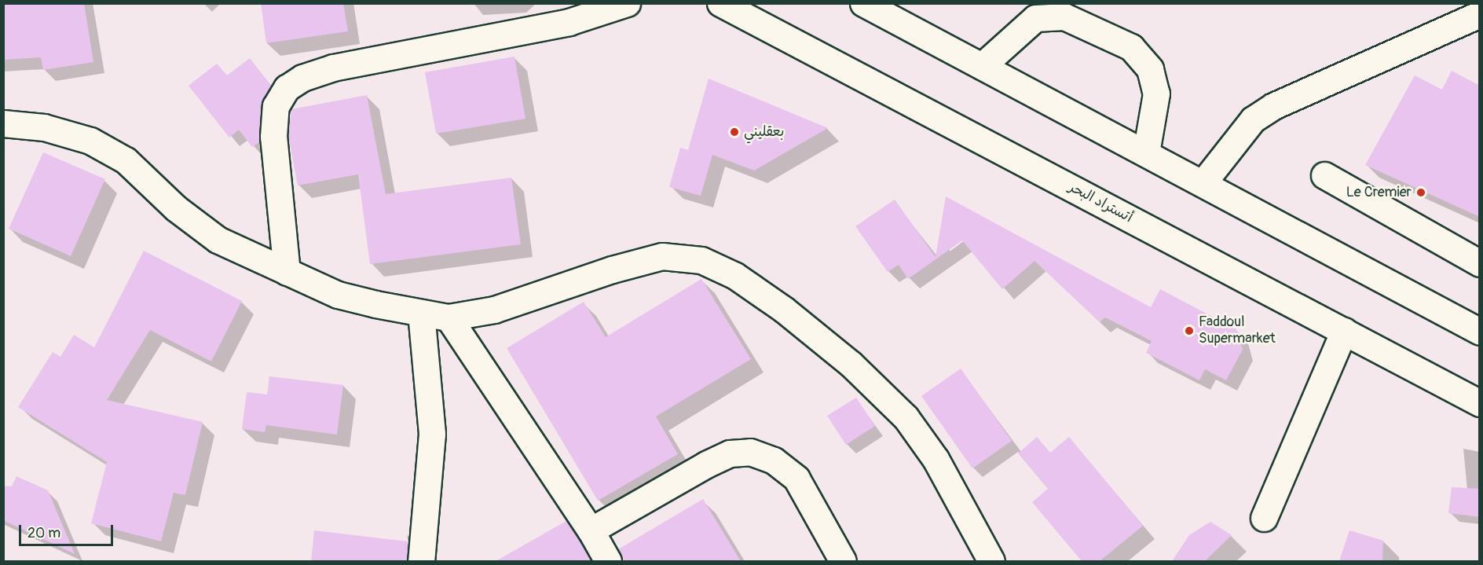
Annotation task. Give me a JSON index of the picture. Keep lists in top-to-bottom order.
{
  "streets": {
    "main road": ["أتستراد البحر"]
  },
  "places": ["بعقليني", "Le Cremier", "Faddoul Supermarket"],
  "scale_bar": "20 m"
}
